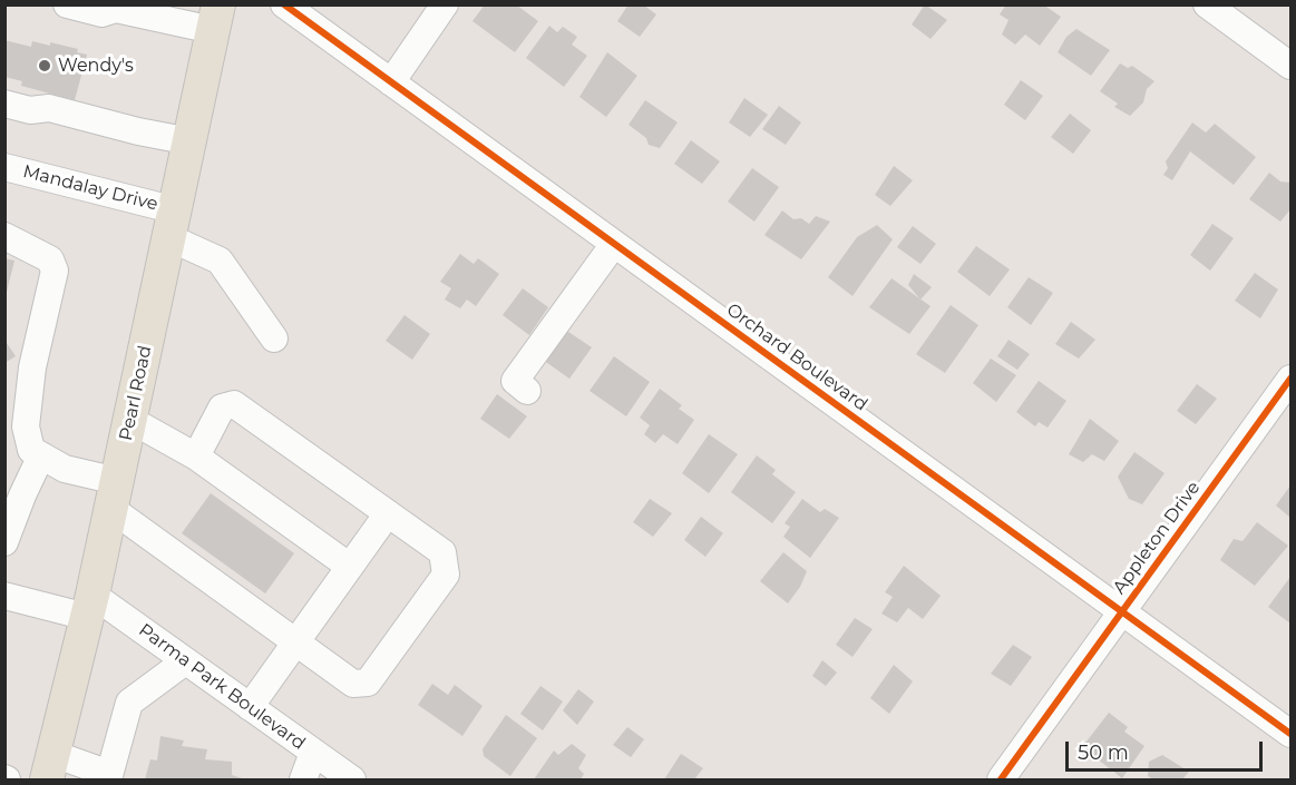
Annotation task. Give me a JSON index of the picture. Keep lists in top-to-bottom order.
{
  "streets": {
    "main road": ["Pearl Road"],
    "street": [
      "Mandalay Drive",
      "Orchard Boulevard",
      "Appleton Drive",
      "Parma Park Boulevard"
    ]
  },
  "crossings": [
    ["Mandalay Drive", "Pearl Road"],
    ["Orchard Boulevard", "Appleton Drive"],
    ["Pearl Road", "Parma Park Boulevard"]
  ],
  "places": ["Wendy's"],
  "scale_bar": "50 m"
}
